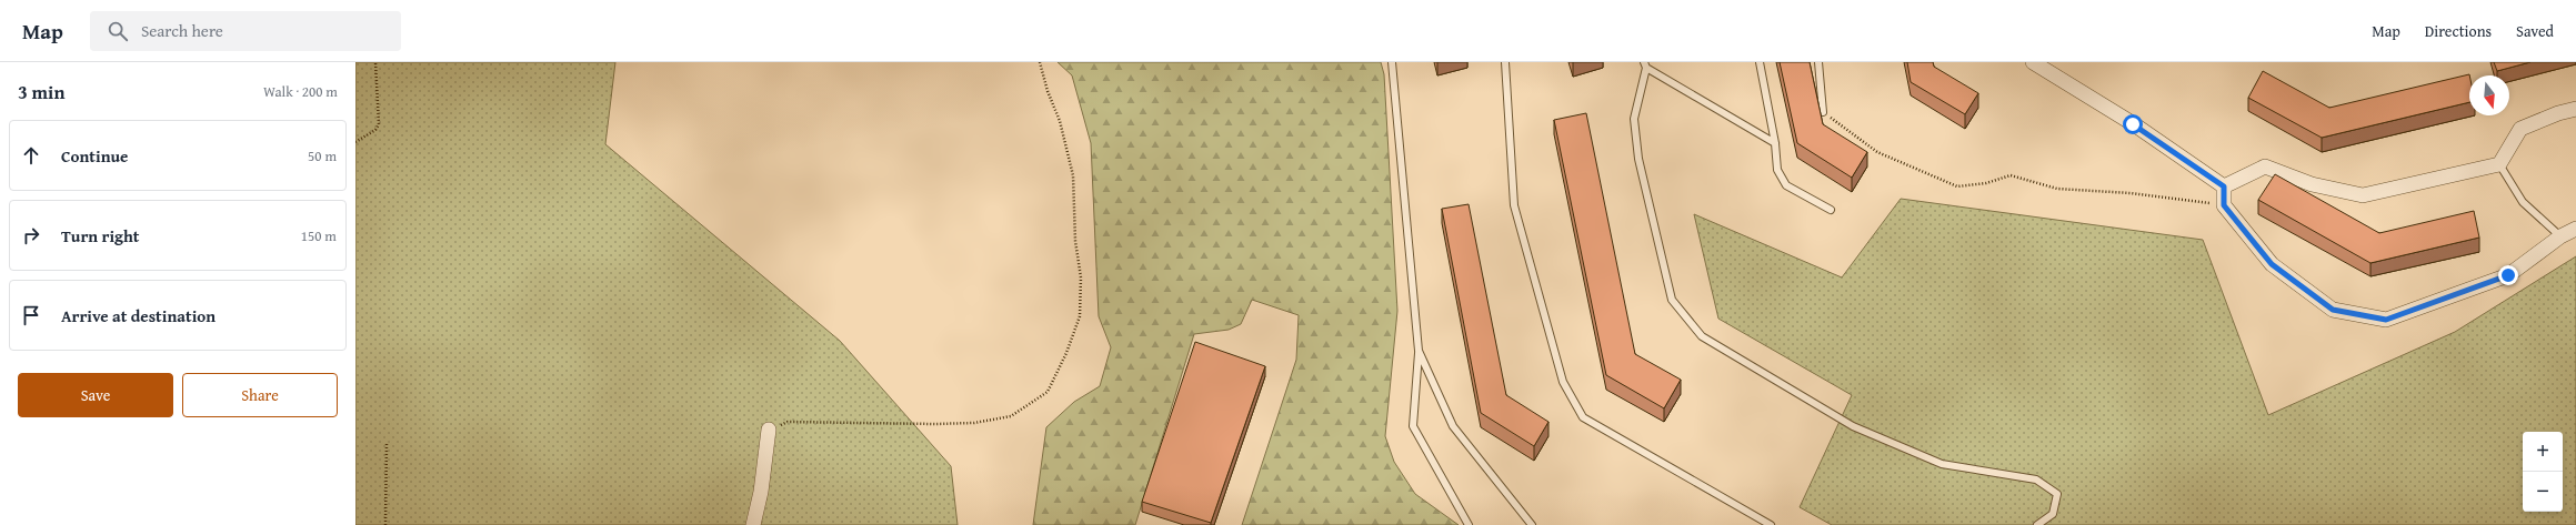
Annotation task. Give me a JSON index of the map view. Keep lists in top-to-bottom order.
{
  "north": "bottom",
  "page": {
    "header": "Map",
    "search": "Search here",
    "nav": ["Map", "Directions", "Saved"],
    "heading": ["3 min", "Walk · 200 m"],
    "list": [
      ["Continue", "50 m"],
      ["Turn right", "150 m"],
      "Arrive at destination"
    ],
    "buttons": ["Save", "Share"],
    "map_buttons": ["+", "−"]
  }
}
